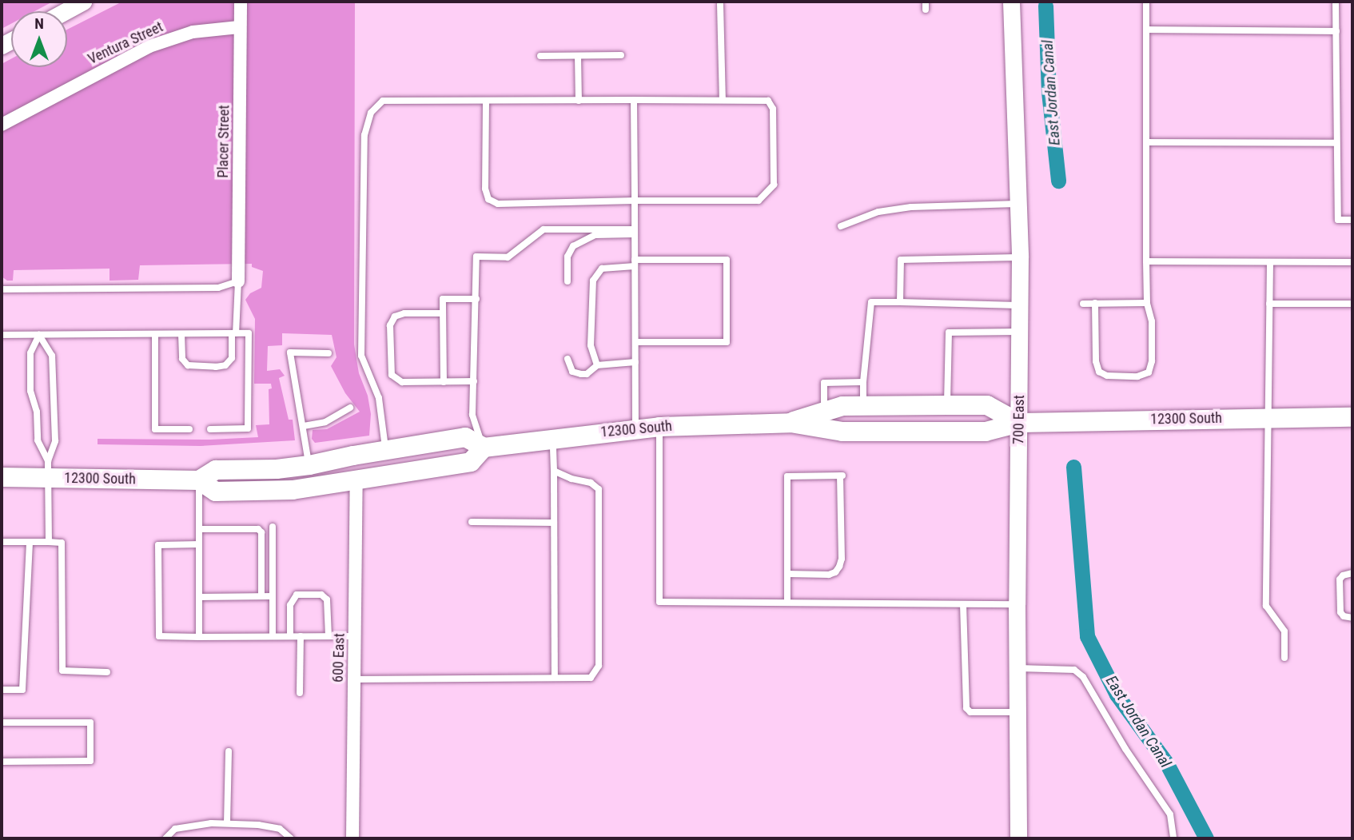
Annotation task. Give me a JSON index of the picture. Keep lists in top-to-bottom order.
{
  "streets": {
    "main road": ["12300 South"],
    "street": [
      "Ventura Street",
      "Placer Street",
      "700 East",
      "600 East"
    ]
  },
  "crossings": [
    ["Ventura Street", "Placer Street"],
    ["12300 South", "700 East"],
    ["12300 South", "600 East"]
  ],
  "water": ["East Jordan Canal"],
  "north": "top"
}
